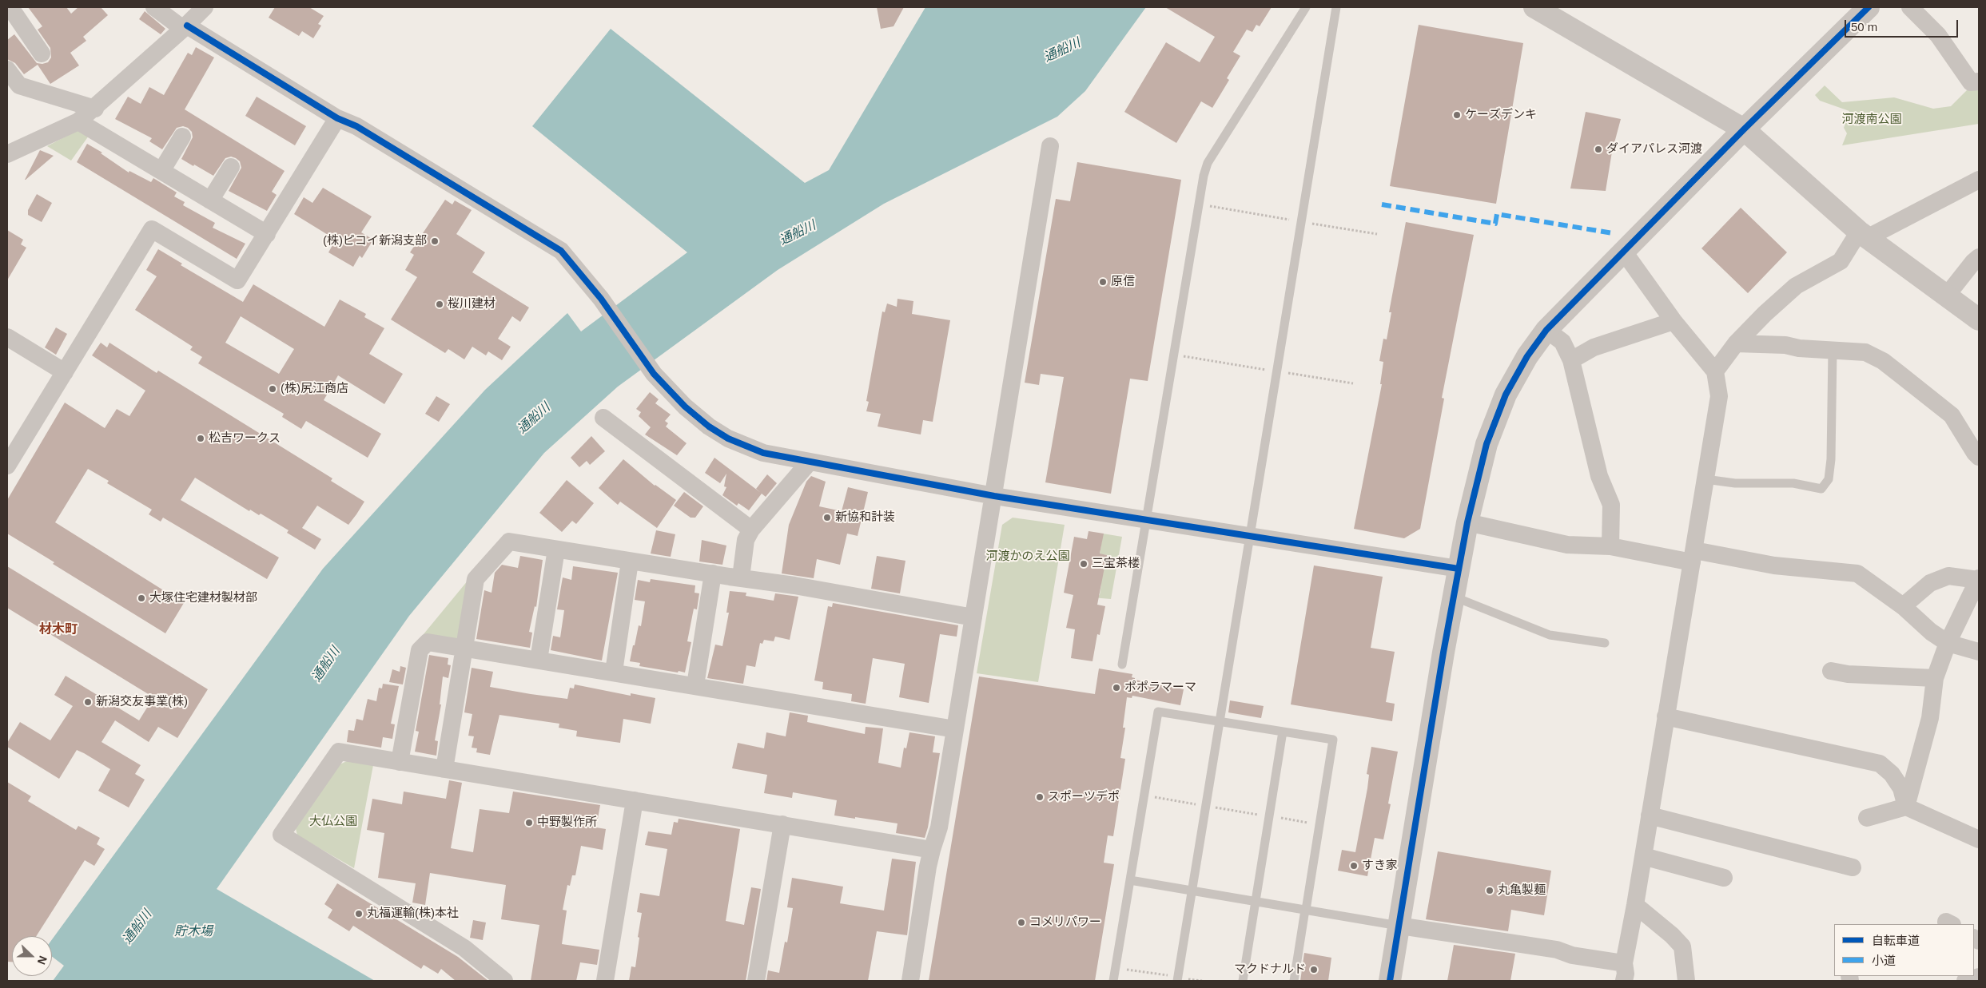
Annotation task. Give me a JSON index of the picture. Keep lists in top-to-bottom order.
{
  "districts": ["材木町"],
  "water": ["通船川", "貯木場"],
  "parks": ["河渡南公園", "河渡かのえ公園", "大仏公園"],
  "places": [
    "ケーズデンキ",
    "ダイアパレス河渡",
    "(株)ピコイ新潟支部",
    "原信",
    "桜川建材",
    "(株)尻江商店",
    "松吉ワークス",
    "新協和計装",
    "三宝茶楼",
    "大塚住宅建材製材部",
    "ポポラマーマ",
    "新潟交友事業(株)",
    "スポーツデポ",
    "中野製作所",
    "すき家",
    "丸亀製麺",
    "丸福運輸(株)本社",
    "コメリパワー",
    "マクドナルド"
  ],
  "legend": ["自転車道", "小道"],
  "scale_bar": "50 m",
  "north": "right"
}
